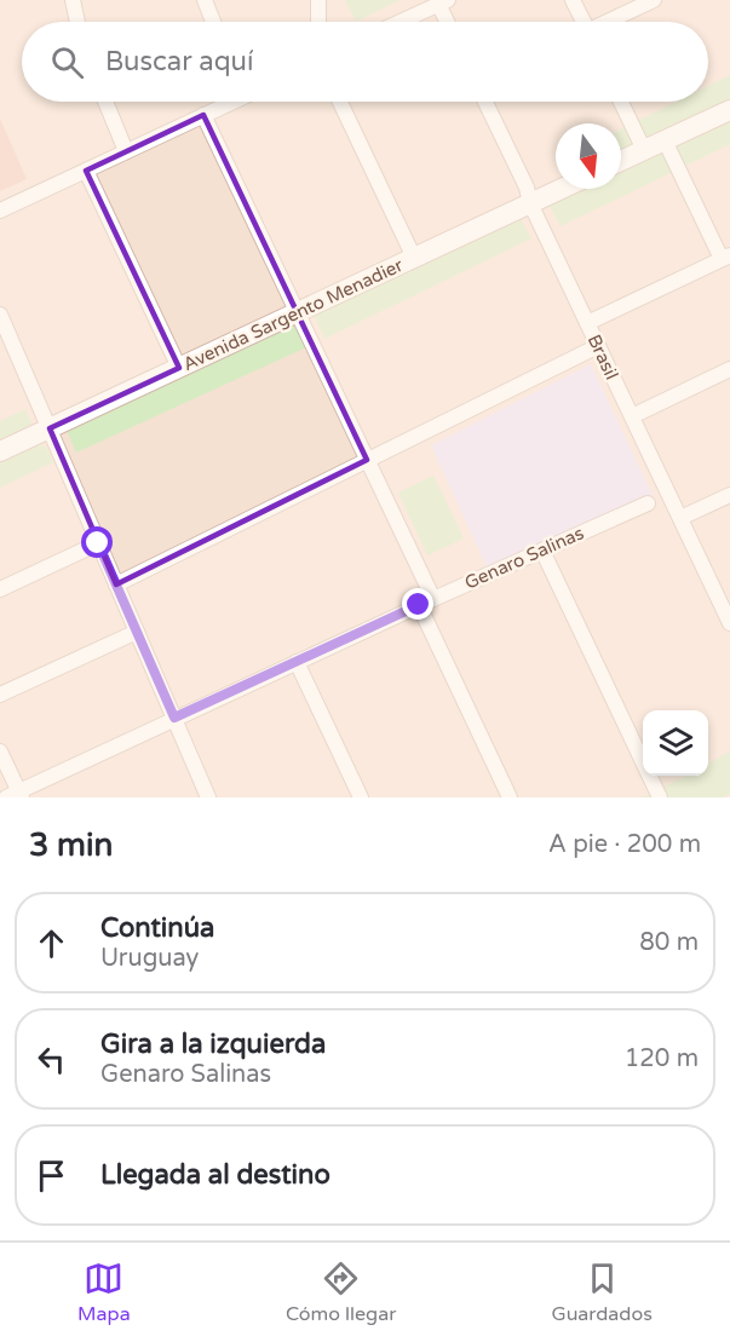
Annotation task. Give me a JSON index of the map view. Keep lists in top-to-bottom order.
{
  "streets": {
    "main road": ["Avenida Sargento Menadier"],
    "street": ["Brasil", "Genaro Salinas"]
  },
  "crossings": [
    ["Avenida Sargento Menadier", "Brasil"]
  ],
  "north": "bottom",
  "page": {
    "search": "Buscar aquí",
    "heading": ["3 min", "A pie · 200 m"],
    "list": [
      ["Continúa", "Uruguay", "80 m"],
      ["Gira a la izquierda", "Genaro Salinas", "120 m"],
      "Llegada al destino"
    ],
    "nav": ["Mapa", "Cómo llegar", "Guardados"]
  }
}
